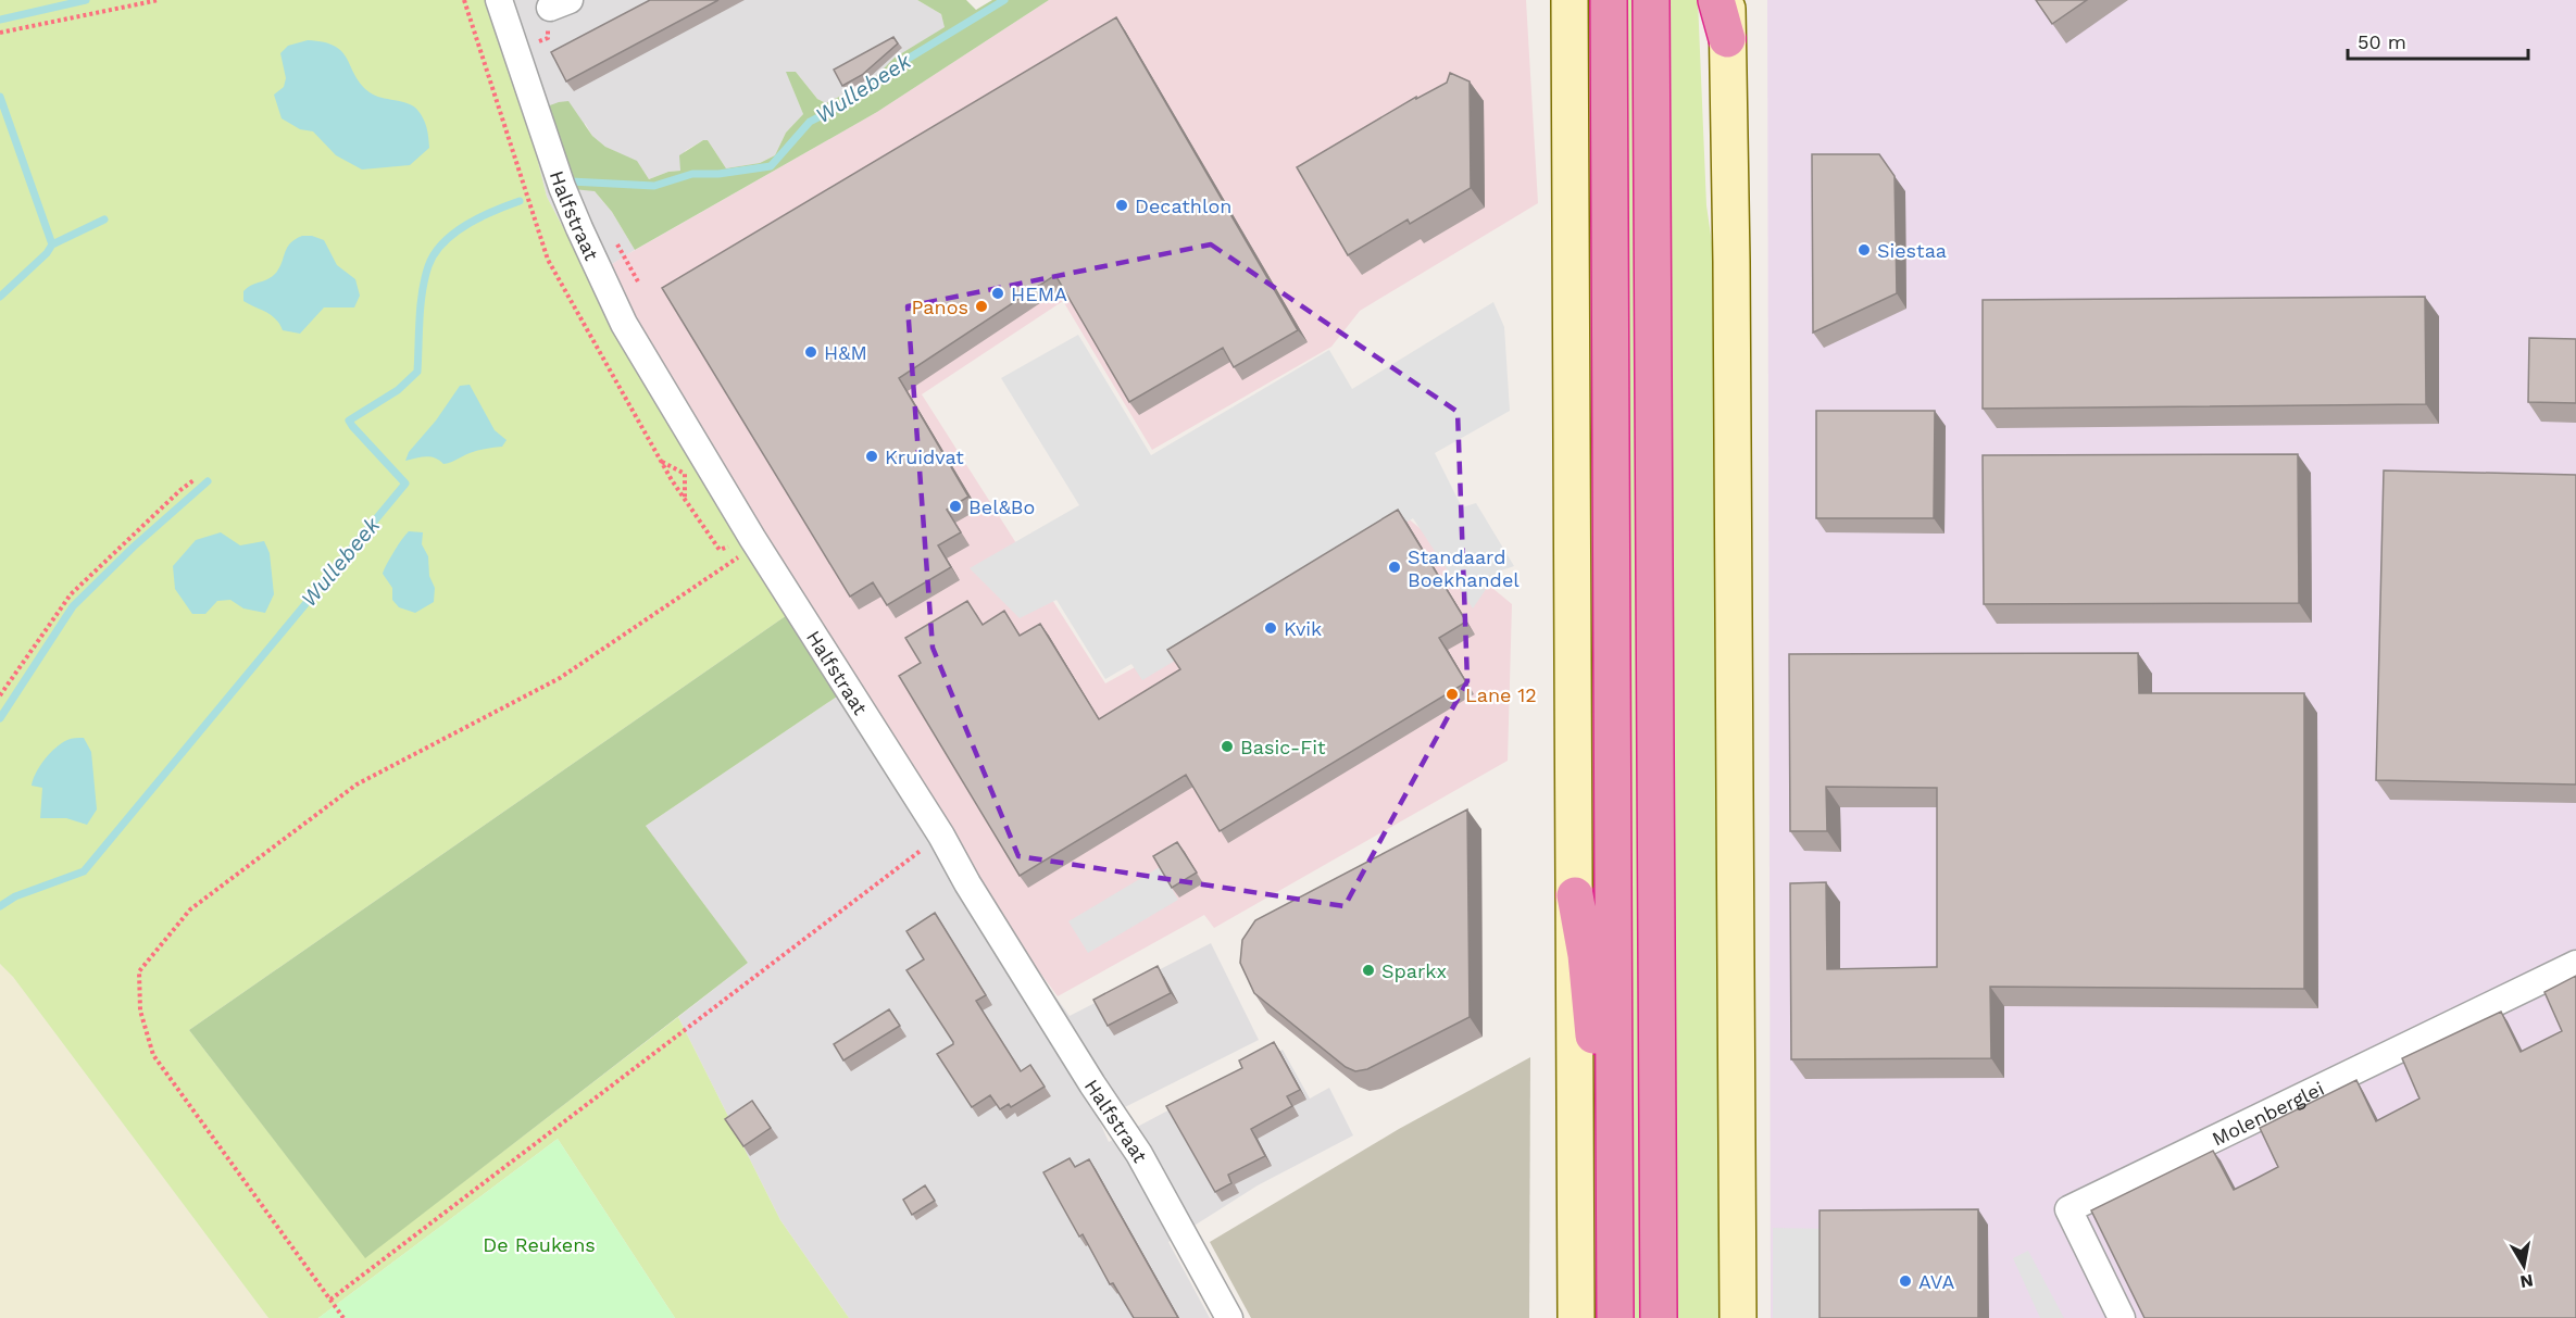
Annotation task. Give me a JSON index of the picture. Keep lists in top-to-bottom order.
{
  "streets": {
    "street": ["Halfstraat", "Molenberglei"]
  },
  "water": ["Wullebeek"],
  "parks": ["De Reukens"],
  "places": [
    "Decathlon",
    "Siestaa",
    "HEMA",
    "Panos",
    "H&M",
    "Kruidvat",
    "Bel&Bo",
    "Standaard Boekhandel",
    "Kvik",
    "Lane 12",
    "Basic-Fit",
    "Sparkx",
    "AVA"
  ],
  "scale_bar": "50 m",
  "north": "bottom"
}
